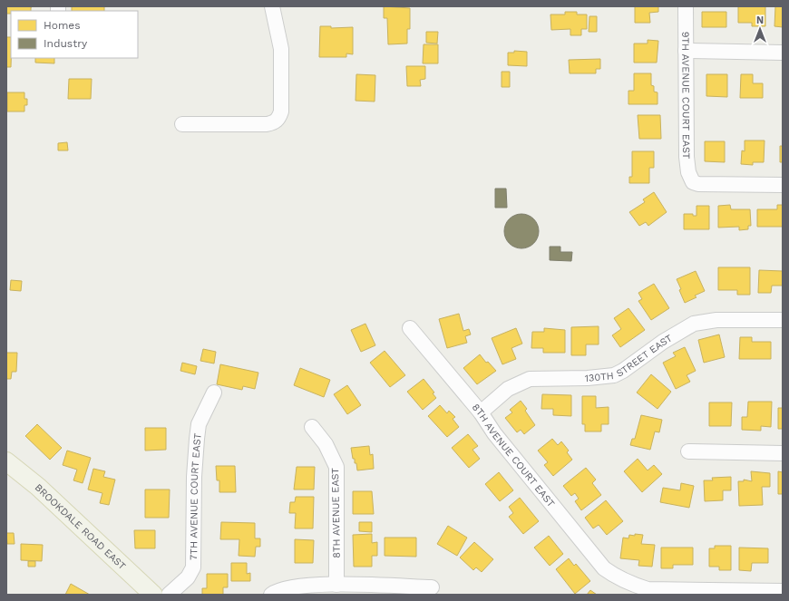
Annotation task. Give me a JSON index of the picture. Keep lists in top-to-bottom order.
{
  "streets": {
    "main road": ["BROOKDALE ROAD EAST"],
    "street": [
      "9TH AVENUE COURT EAST",
      "130TH STREET EAST",
      "8TH AVENUE COURT EAST",
      "7TH AVENUE COURT EAST",
      "8TH AVENUE EAST"
    ]
  },
  "crossings": [
    ["130TH STREET EAST", "8TH AVENUE COURT EAST"]
  ],
  "legend": ["Homes", "Industry"],
  "north": "top"
}
